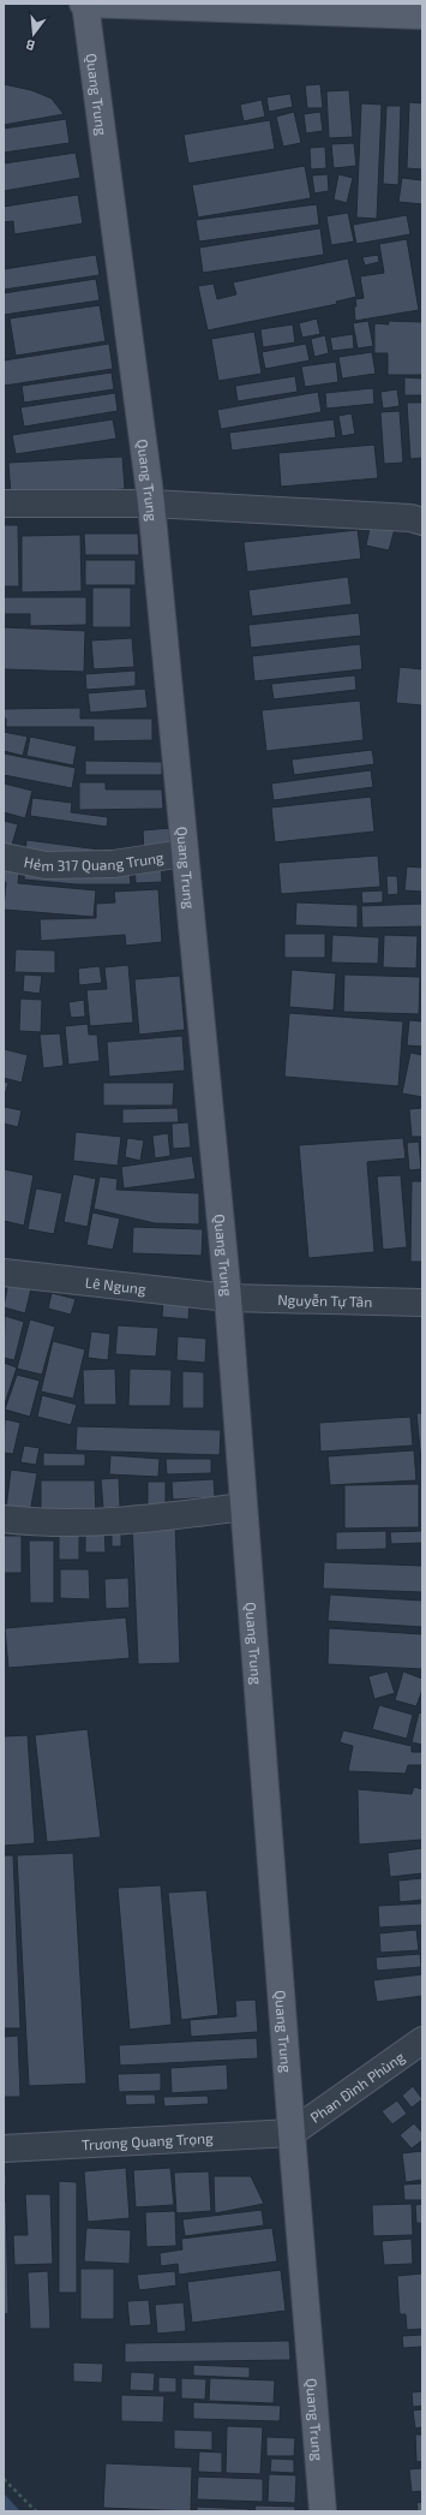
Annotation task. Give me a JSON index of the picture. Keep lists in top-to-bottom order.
{
  "streets": {
    "main road": ["Quang Trung"],
    "street": [
      "Hẻm 317 Quang Trung",
      "Lê Ngung",
      "Nguyễn Tự Tân",
      "Phan Đình Phùng",
      "Trương Quang Trọng"
    ]
  },
  "crossings": [
    ["Quang Trung", "Hẻm 317 Quang Trung"],
    ["Quang Trung", "Lê Ngung"],
    ["Quang Trung", "Nguyễn Tự Tân"],
    ["Quang Trung", "Phan Đình Phùng"],
    ["Quang Trung", "Trương Quang Trọng"],
    ["Lê Ngung", "Nguyễn Tự Tân"],
    ["Phan Đình Phùng", "Trương Quang Trọng"]
  ],
  "north": "bottom"
}
